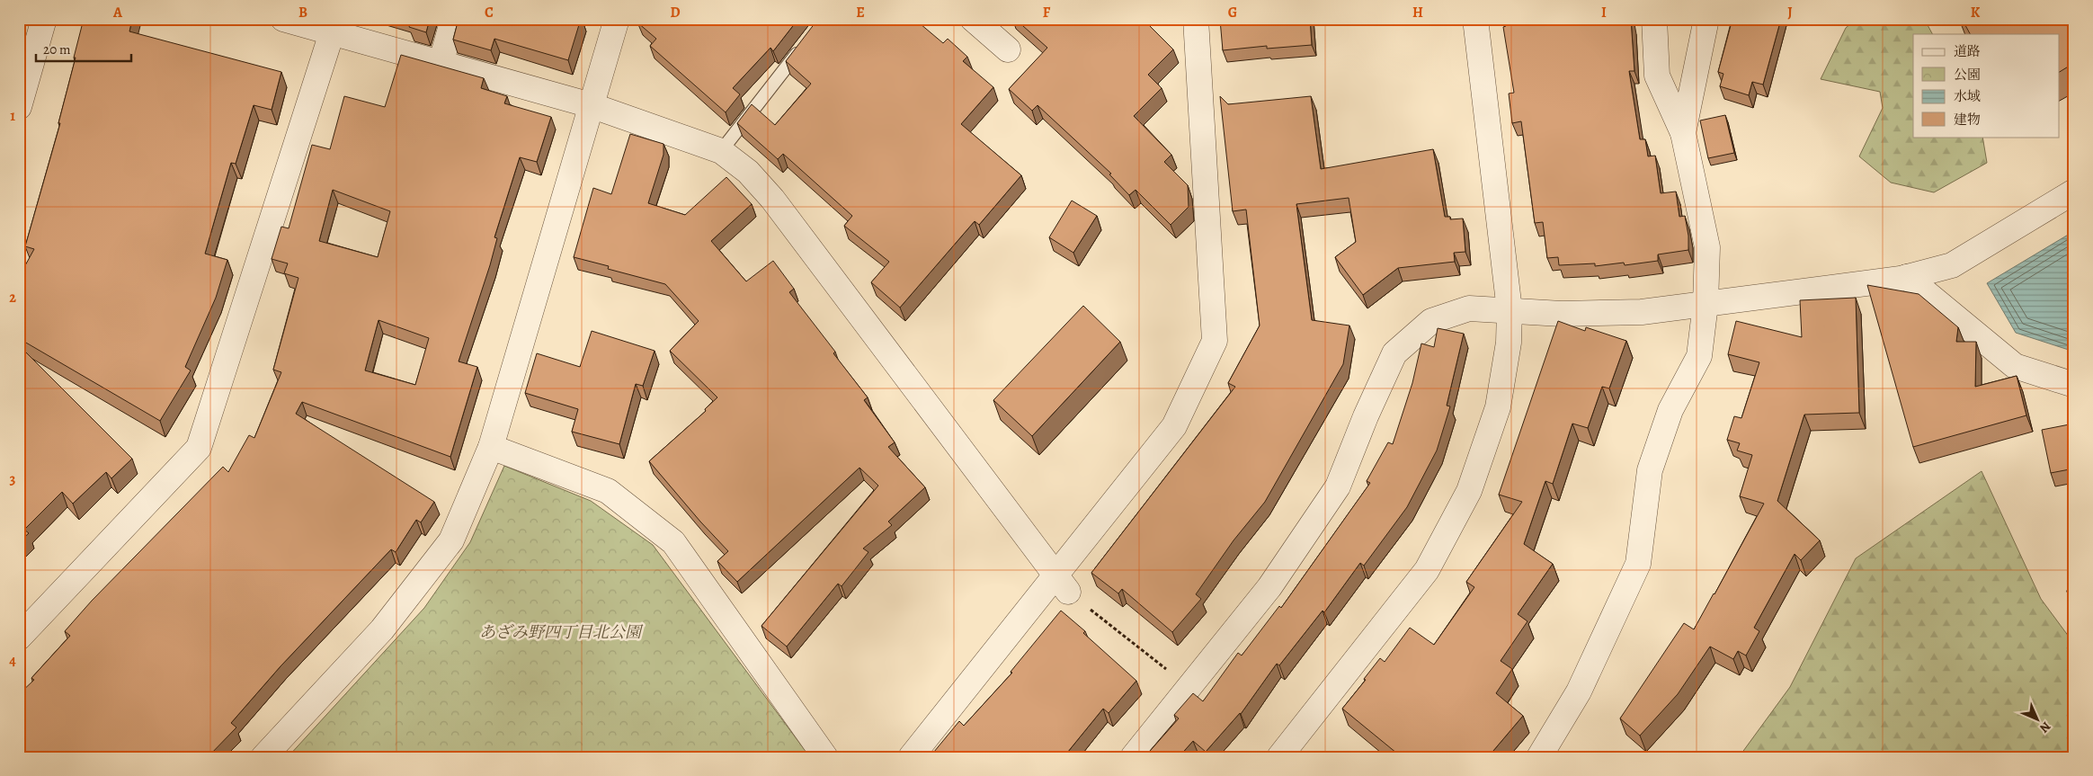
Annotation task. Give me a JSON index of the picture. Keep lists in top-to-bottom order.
{
  "parks": ["あざみ野四丁目北公園"],
  "legend": [
    "道路",
    "公園",
    "水域",
    "建物"
  ],
  "scale_bar": "20 m",
  "north": "bottom right",
  "grid": {
    "columns": [
      "A",
      "B",
      "C",
      "D",
      "E",
      "F",
      "G",
      "H",
      "I",
      "J",
      "K"
    ],
    "rows": [
      "1",
      "2",
      "3",
      "4"
    ]
  }
}
